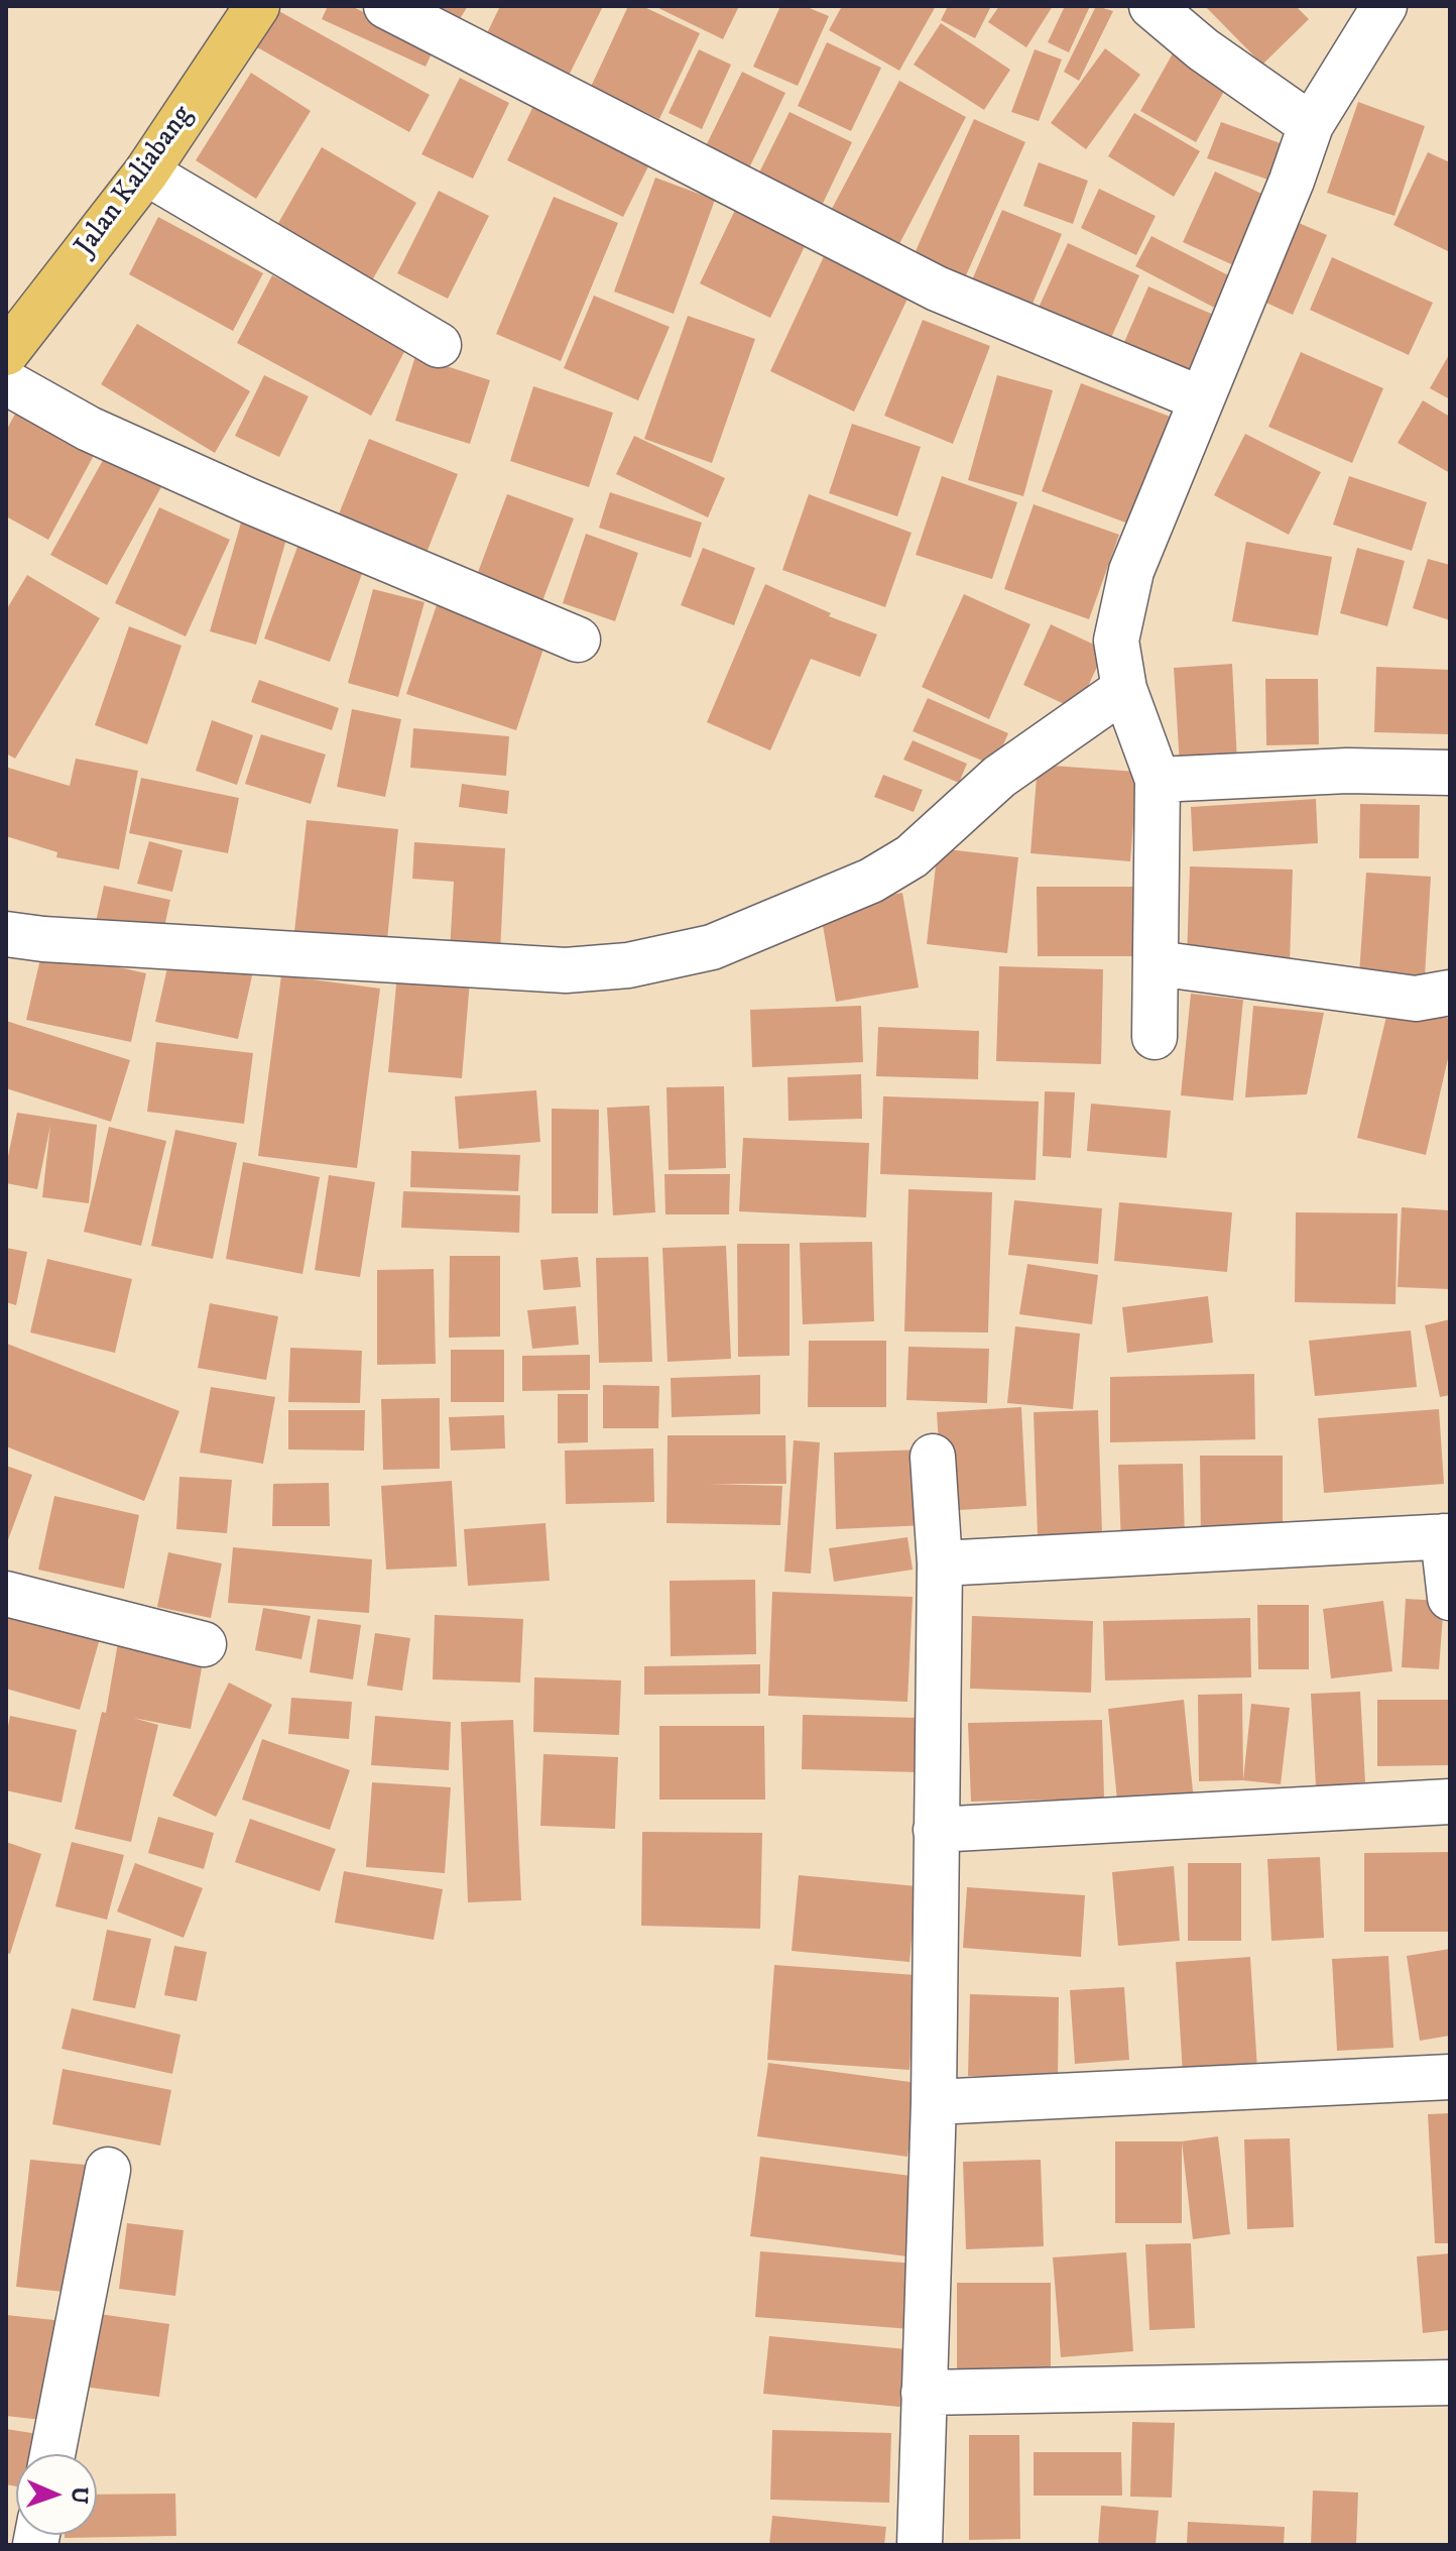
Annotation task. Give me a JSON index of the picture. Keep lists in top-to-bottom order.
{
  "streets": {
    "main road": ["Jalan Kaliabang"]
  },
  "north": "right"
}
